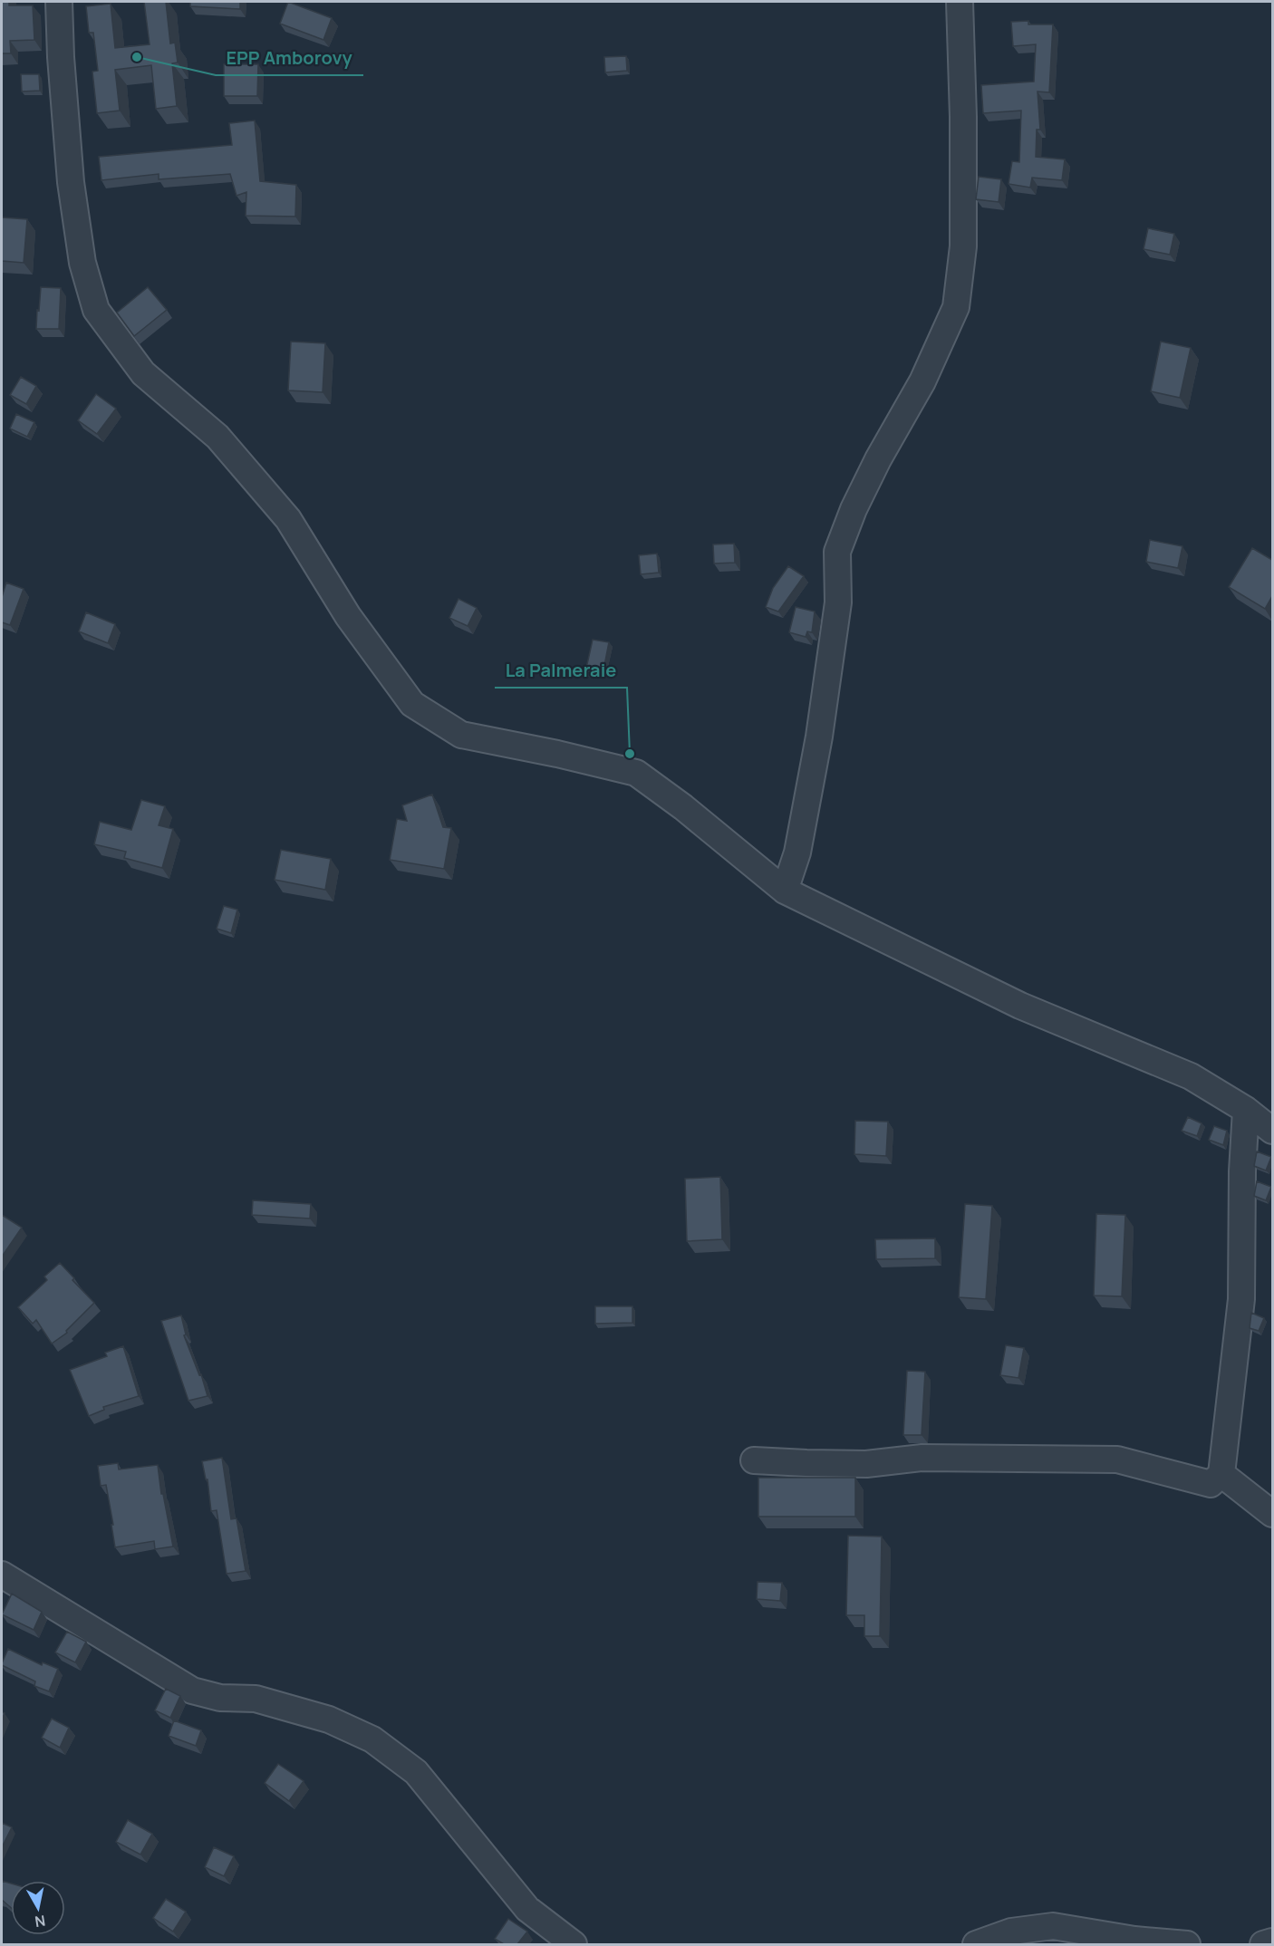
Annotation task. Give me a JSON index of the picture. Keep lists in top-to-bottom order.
{
  "places": ["EPP Amborovy", "La Palmeraie"],
  "north": "bottom"
}
